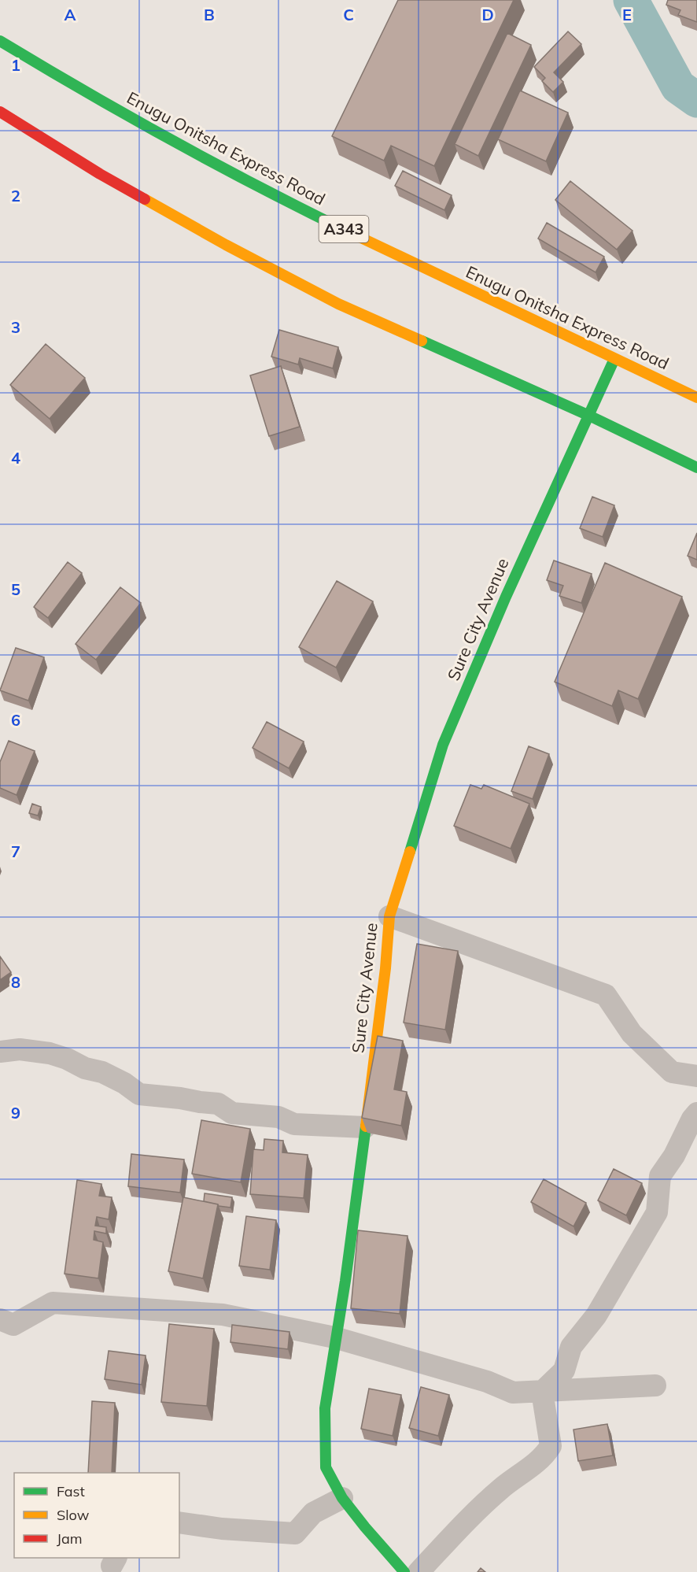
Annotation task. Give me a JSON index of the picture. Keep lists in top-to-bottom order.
{
  "streets": {
    "main road": ["Enugu Onitsha Express Road", "A343", "Sure City Avenue"]
  },
  "crossings": [
    ["Enugu Onitsha Express Road", "Sure City Avenue"]
  ],
  "legend": ["Fast", "Slow", "Jam"],
  "grid": {
    "columns": [
      "A",
      "B",
      "C",
      "D",
      "E"
    ],
    "rows": [
      "1",
      "2",
      "3",
      "4",
      "5",
      "6",
      "7",
      "8",
      "9"
    ]
  }
}
